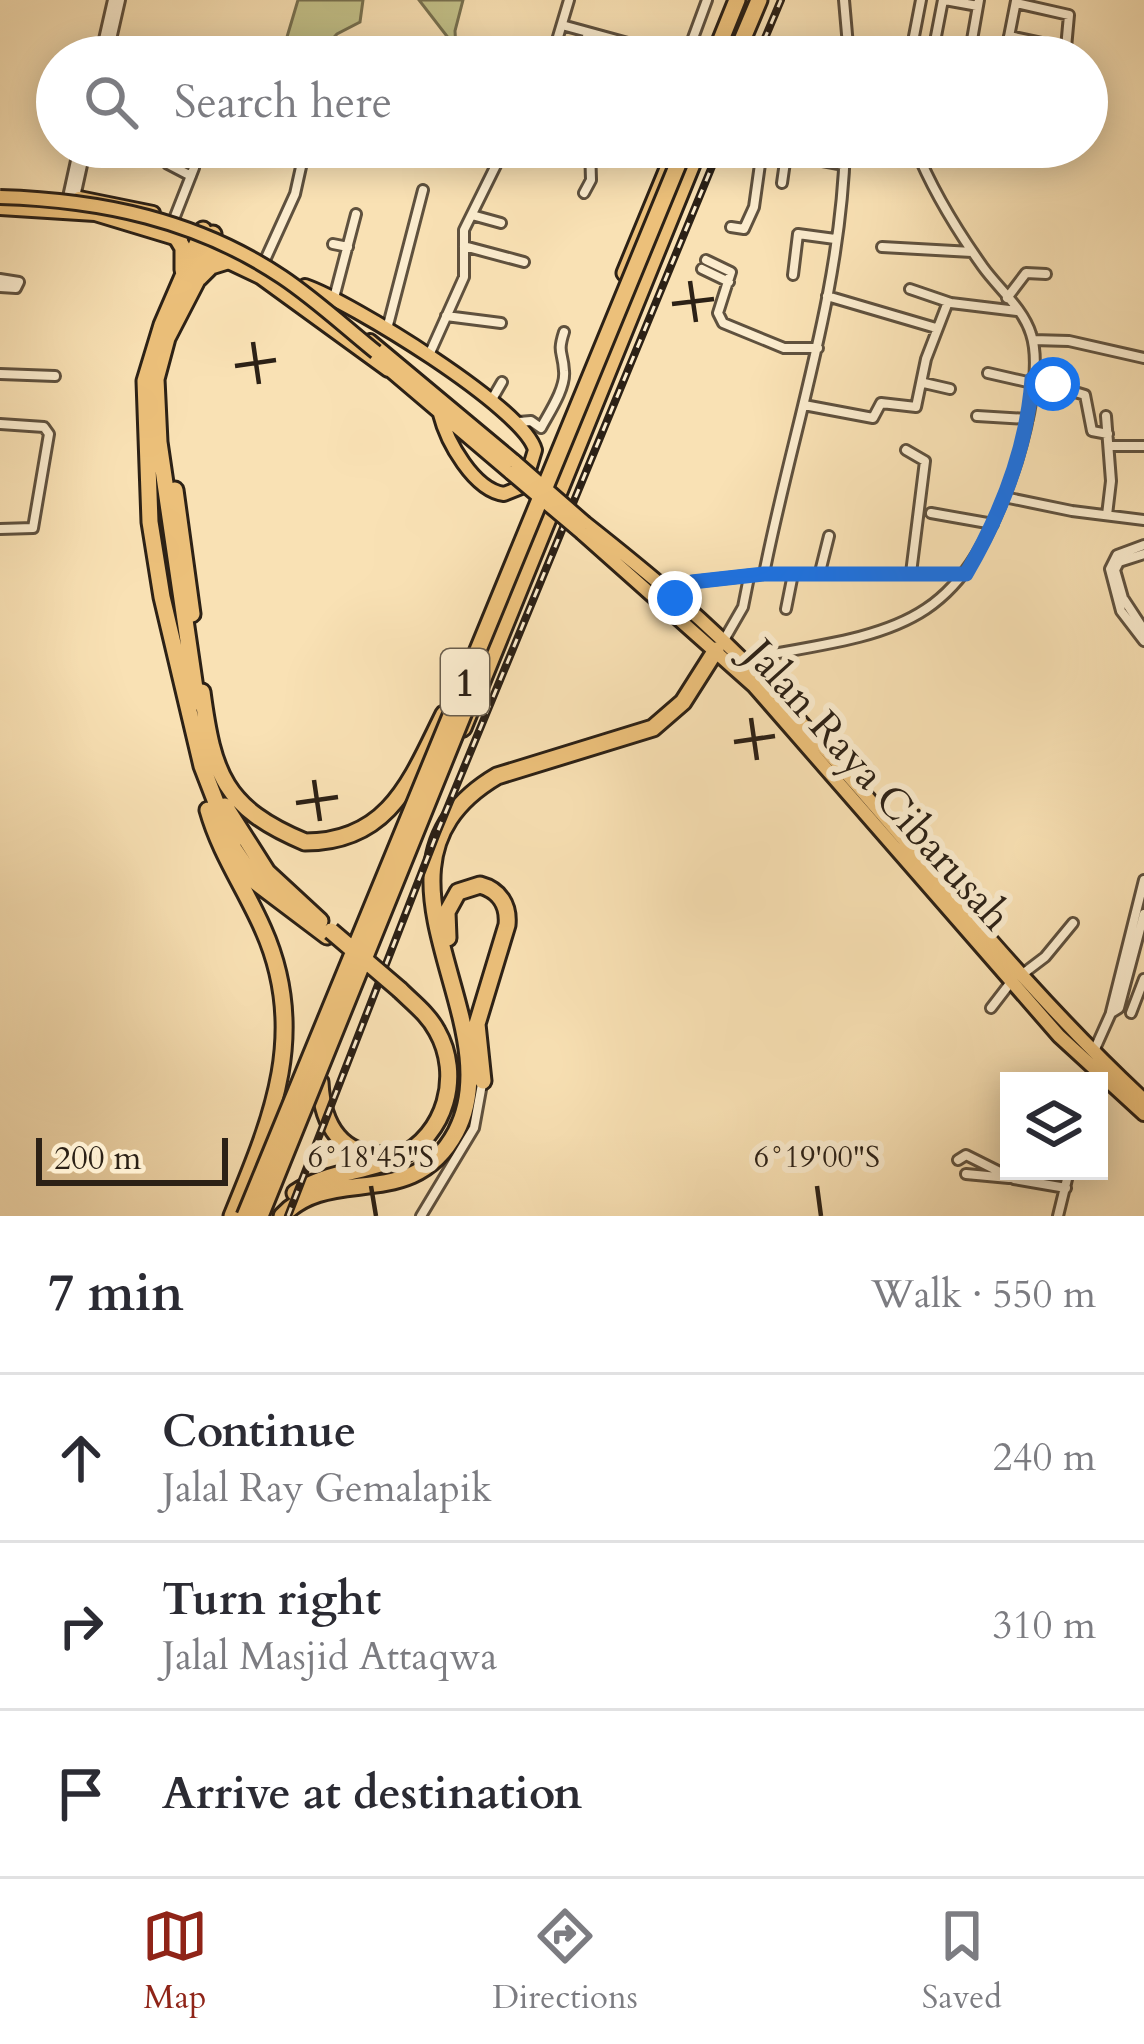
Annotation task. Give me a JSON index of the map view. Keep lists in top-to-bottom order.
{
  "streets": {
    "highway": ["1"],
    "main road": ["Jalan Raya Cibarusah"]
  },
  "scale_bar": "200 m",
  "page": {
    "search": "Search here",
    "scale": "200 m",
    "heading": ["7 min", "Walk · 550 m"],
    "list": [
      ["Continue", "Jalal Ray Gemalapik", "240 m"],
      ["Turn right", "Jalal Masjid Attaqwa", "310 m"],
      "Arrive at destination"
    ],
    "nav": ["Map", "Directions", "Saved"]
  },
  "coordinates": ["6°18'45\"S", "6°19'00\"S"]
}
